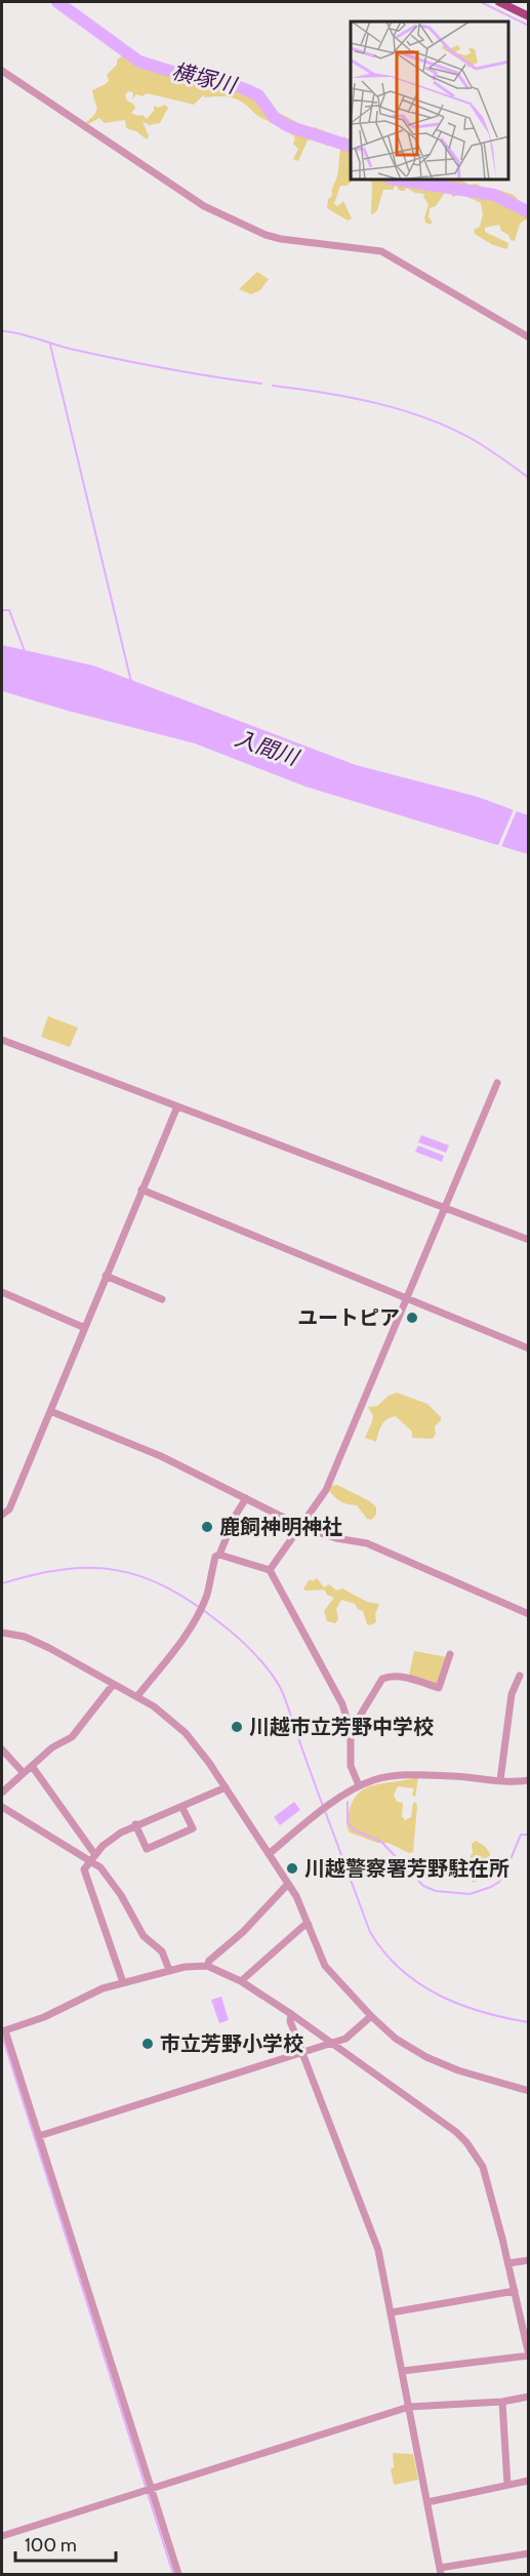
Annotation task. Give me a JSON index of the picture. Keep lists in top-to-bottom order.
{
  "water": ["横塚川", "入間川"],
  "places": [
    "ユートピア",
    "鹿飼神明神社",
    "川越市立芳野中学校",
    "川越警察署芳野駐在所",
    "市立芳野小学校"
  ],
  "scale_bar": "100 m"
}
